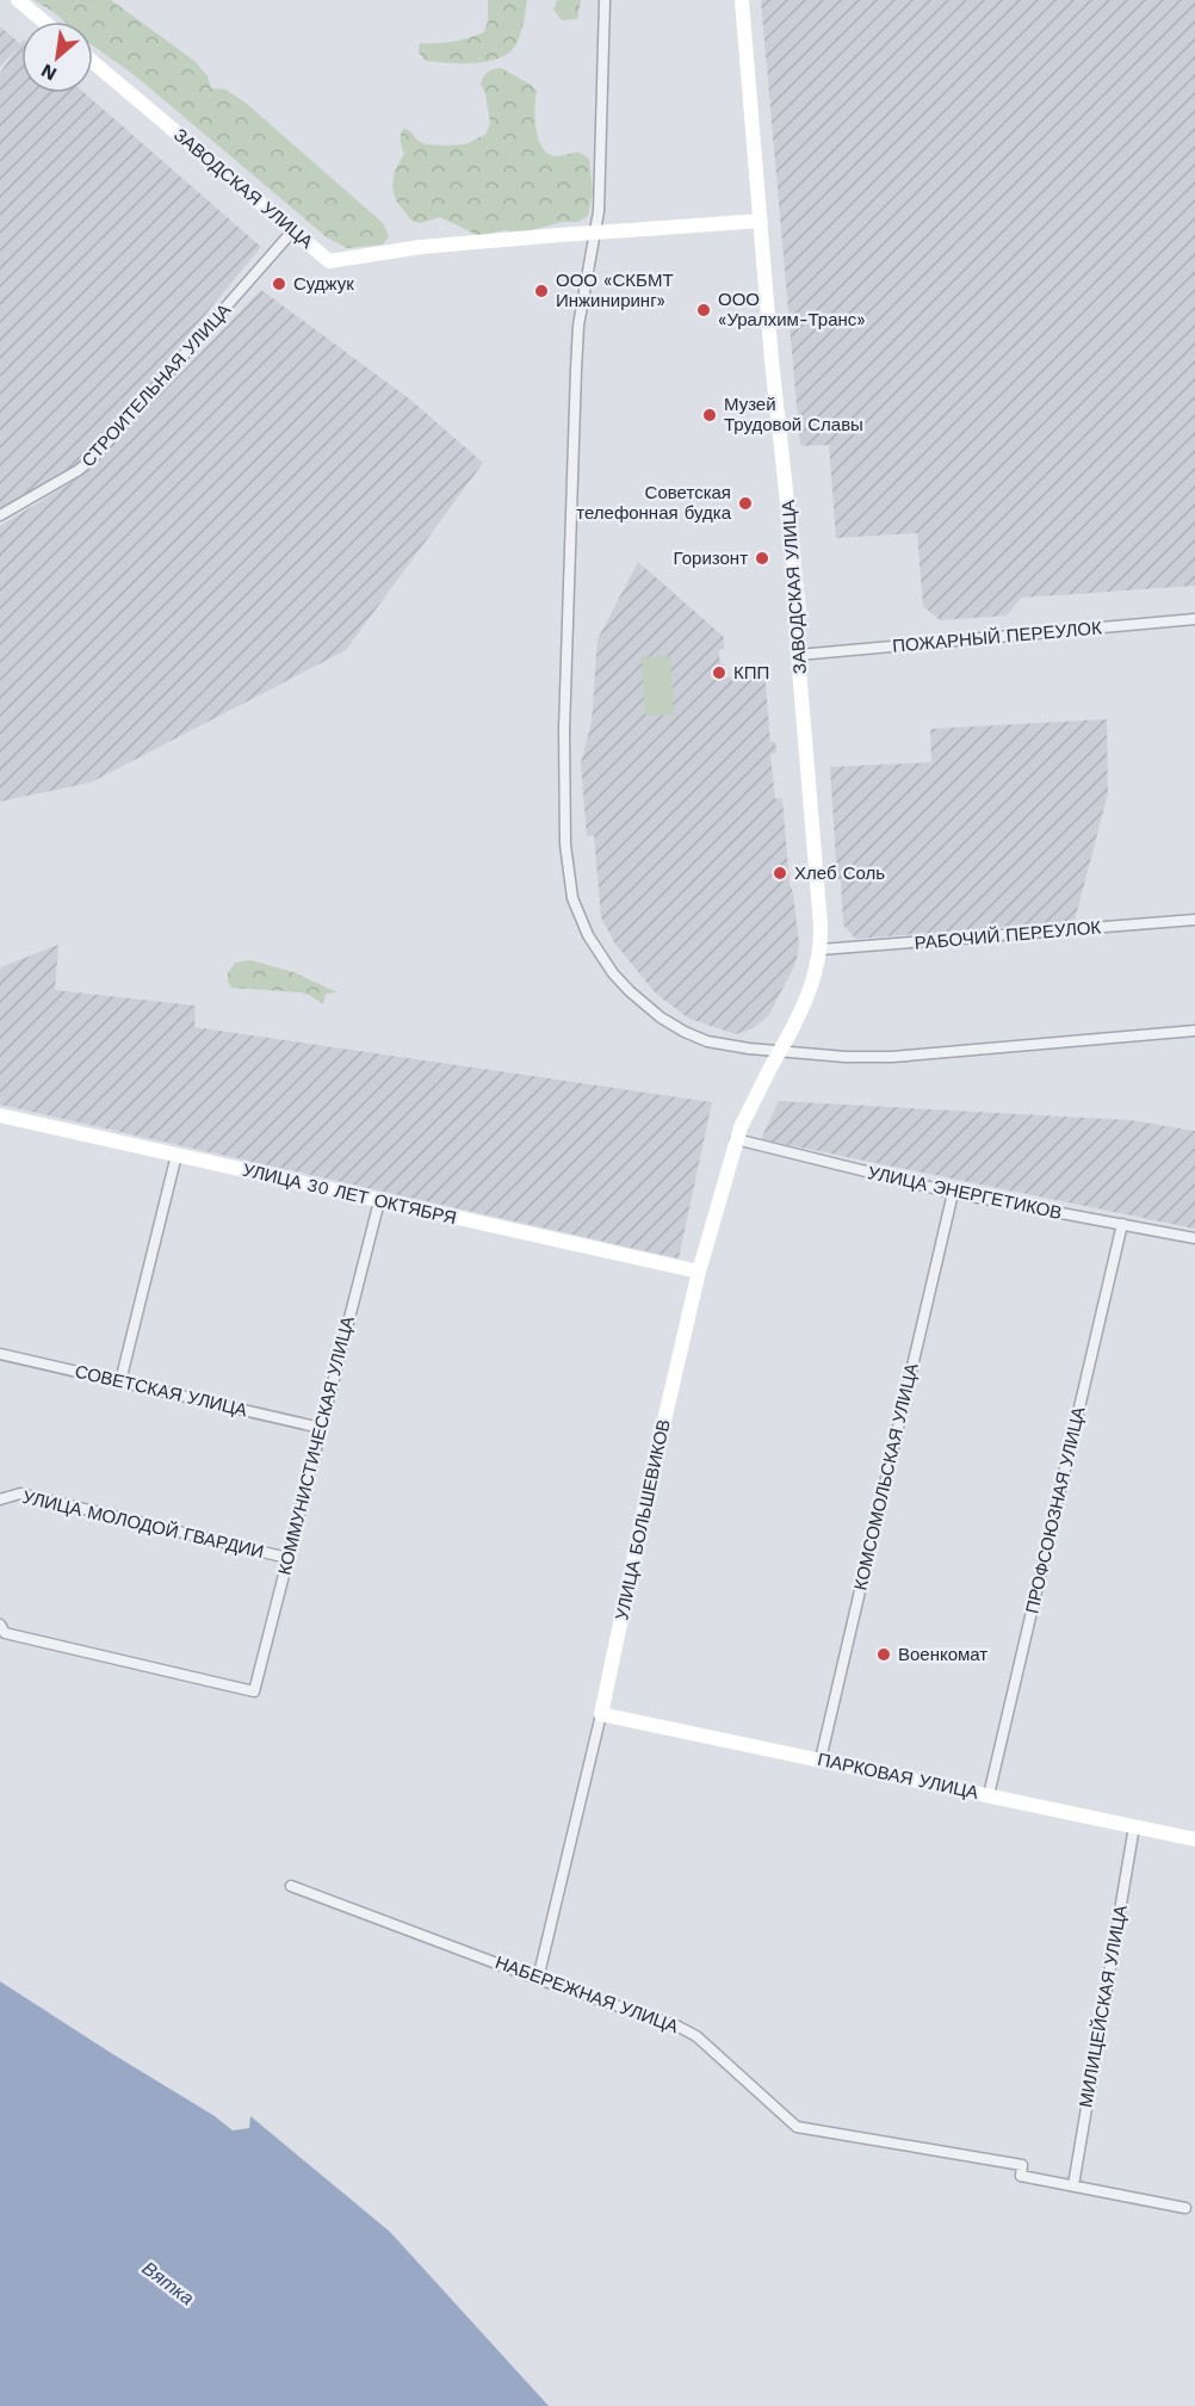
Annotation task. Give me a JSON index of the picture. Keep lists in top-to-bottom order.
{
  "streets": {
    "street": [
      "ЗАВОДСКАЯ УЛИЦА",
      "СТРОИТЕЛЬНАЯ УЛИЦА",
      "ПОЖАРНЫЙ ПЕРЕУЛОК",
      "РАБОЧИЙ ПЕРЕУЛОК",
      "УЛИЦА ЭНЕРГЕТИКОВ",
      "УЛИЦА 30 ЛЕТ ОКТЯБРЯ",
      "СОВЕТСКАЯ УЛИЦА",
      "КОММУНИСТИЧЕСКАЯ УЛИЦА",
      "КОМСОМОЛЬСКАЯ УЛИЦА",
      "ПРОФСОЮЗНАЯ УЛИЦА",
      "УЛИЦА БОЛЬШЕВИКОВ",
      "УЛИЦА МОЛОДОЙ ГВАРДИИ",
      "ПАРКОВАЯ УЛИЦА",
      "НАБЕРЕЖНАЯ УЛИЦА",
      "МИЛИЦЕЙСКАЯ УЛИЦА"
    ]
  },
  "crossings": [
    ["ЗАВОДСКАЯ УЛИЦА", "СТРОИТЕЛЬНАЯ УЛИЦА"],
    ["ЗАВОДСКАЯ УЛИЦА", "ПОЖАРНЫЙ ПЕРЕУЛОК"],
    ["ЗАВОДСКАЯ УЛИЦА", "РАБОЧИЙ ПЕРЕУЛОК"],
    ["ЗАВОДСКАЯ УЛИЦА", "УЛИЦА БОЛЬШЕВИКОВ"],
    ["УЛИЦА ЭНЕРГЕТИКОВ", "КОМСОМОЛЬСКАЯ УЛИЦА"],
    ["УЛИЦА ЭНЕРГЕТИКОВ", "ПРОФСОЮЗНАЯ УЛИЦА"],
    ["УЛИЦА ЭНЕРГЕТИКОВ", "УЛИЦА БОЛЬШЕВИКОВ"],
    ["УЛИЦА 30 ЛЕТ ОКТЯБРЯ", "КОММУНИСТИЧЕСКАЯ УЛИЦА"],
    ["УЛИЦА 30 ЛЕТ ОКТЯБРЯ", "УЛИЦА БОЛЬШЕВИКОВ"],
    ["СОВЕТСКАЯ УЛИЦА", "КОММУНИСТИЧЕСКАЯ УЛИЦА"],
    ["КОММУНИСТИЧЕСКАЯ УЛИЦА", "УЛИЦА МОЛОДОЙ ГВАРДИИ"],
    ["КОМСОМОЛЬСКАЯ УЛИЦА", "ПАРКОВАЯ УЛИЦА"],
    ["ПРОФСОЮЗНАЯ УЛИЦА", "ПАРКОВАЯ УЛИЦА"],
    ["УЛИЦА БОЛЬШЕВИКОВ", "ПАРКОВАЯ УЛИЦА"],
    ["УЛИЦА БОЛЬШЕВИКОВ", "НАБЕРЕЖНАЯ УЛИЦА"],
    ["ПАРКОВАЯ УЛИЦА", "МИЛИЦЕЙСКАЯ УЛИЦА"],
    ["НАБЕРЕЖНАЯ УЛИЦА", "МИЛИЦЕЙСКАЯ УЛИЦА"]
  ],
  "water": ["Вятка"],
  "places": [
    "Суджук",
    "ООО «СКБМТ Инжиниринг»",
    "ООО «Уралхим-Транс»",
    "Музей Трудовой Славы",
    "Советская телефонная будка",
    "Горизонт",
    "КПП",
    "Хлеб Соль",
    "Военкомат"
  ],
  "north": "bottom left"
}
